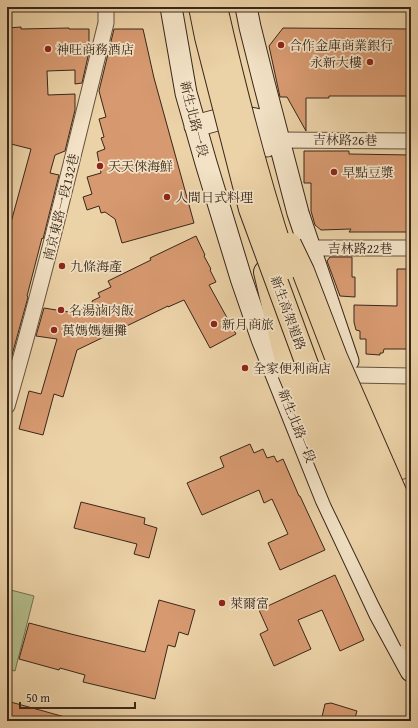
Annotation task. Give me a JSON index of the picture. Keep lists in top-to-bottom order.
{
  "streets": {
    "highway": ["新生高架道路"],
    "street": [
      "新生北路一段",
      "吉林路26巷",
      "南京東路一段132巷",
      "吉林路22巷"
    ]
  },
  "places": [
    "合作金庫商業銀行",
    "神旺商務酒店",
    "永新大樓",
    "天天倈海鮮",
    "早點豆漿",
    "人間日式料理",
    "九條海產",
    "名湯滷肉飯",
    "新月商旅",
    "萬媽媽麵攤",
    "全家便利商店",
    "萊爾富"
  ],
  "scale_bar": "50 m"
}
